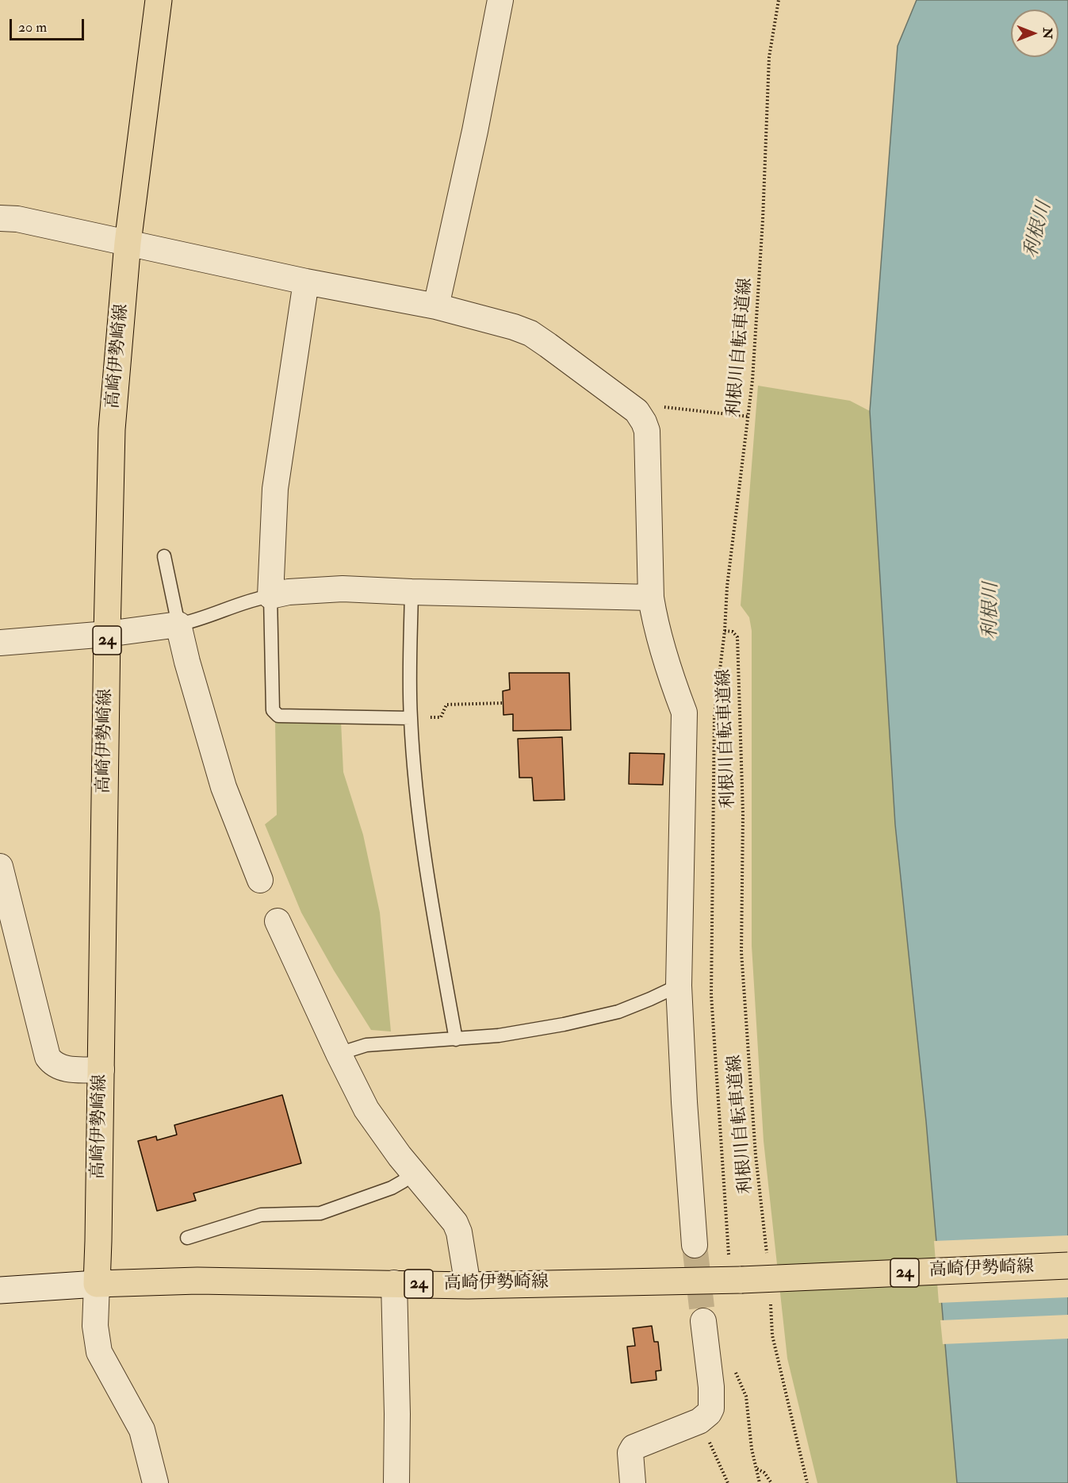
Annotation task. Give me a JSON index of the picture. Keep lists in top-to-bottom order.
{
  "streets": {
    "main road": ["高崎伊勢崎線", "24"],
    "path": ["利根川自転車道線"]
  },
  "water": ["利根川"],
  "scale_bar": "20 m",
  "north": "right"
}
